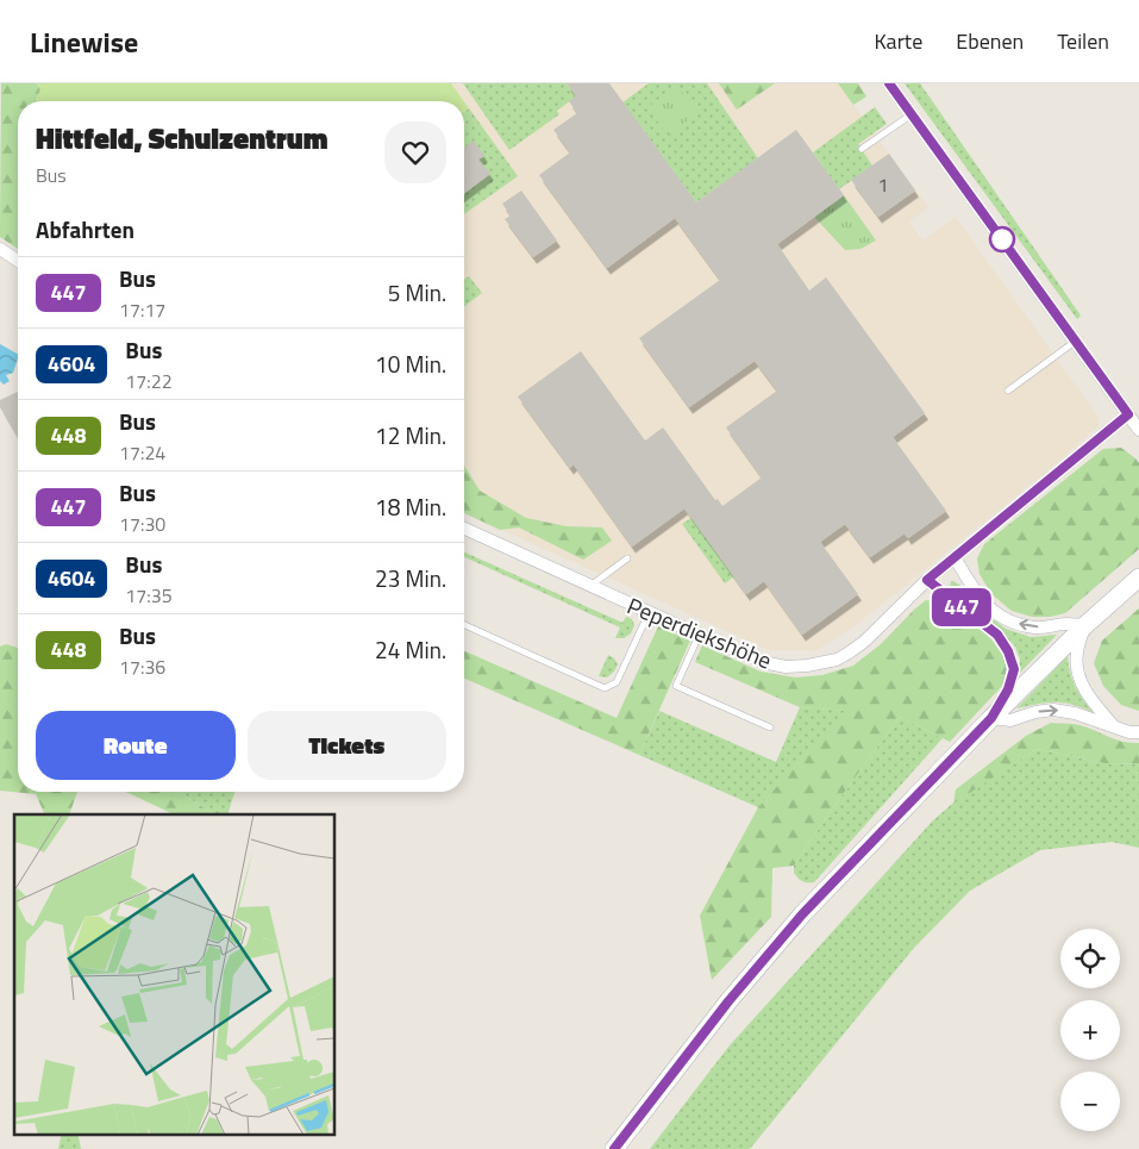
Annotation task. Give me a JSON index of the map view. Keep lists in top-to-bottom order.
{
  "streets": {
    "street": ["Peperdiekshöhe"]
  },
  "lines": ["bus line 447"],
  "house_numbers": ["1"],
  "page": {
    "header": "Linewise",
    "nav": ["Karte", "Ebenen", "Teilen"],
    "on_map": "447",
    "heading": [
      ["Hittfeld, Schulzentrum", "Bus"],
      "Abfahrten"
    ],
    "list": [
      {
        "mark": "447",
        "name": "Bus",
        "note": "17:17",
        "value": "5 Min."
      },
      {
        "mark": "4604",
        "name": "Bus",
        "note": "17:22",
        "value": "10 Min."
      },
      {
        "mark": "448",
        "name": "Bus",
        "note": "17:24",
        "value": "12 Min."
      },
      {
        "mark": "447",
        "name": "Bus",
        "note": "17:30",
        "value": "18 Min."
      },
      {
        "mark": "4604",
        "name": "Bus",
        "note": "17:35",
        "value": "23 Min."
      },
      {
        "mark": "448",
        "name": "Bus",
        "note": "17:36",
        "value": "24 Min."
      }
    ],
    "buttons": ["Route", "Tickets"],
    "map_buttons": ["+", "−"]
  }
}
